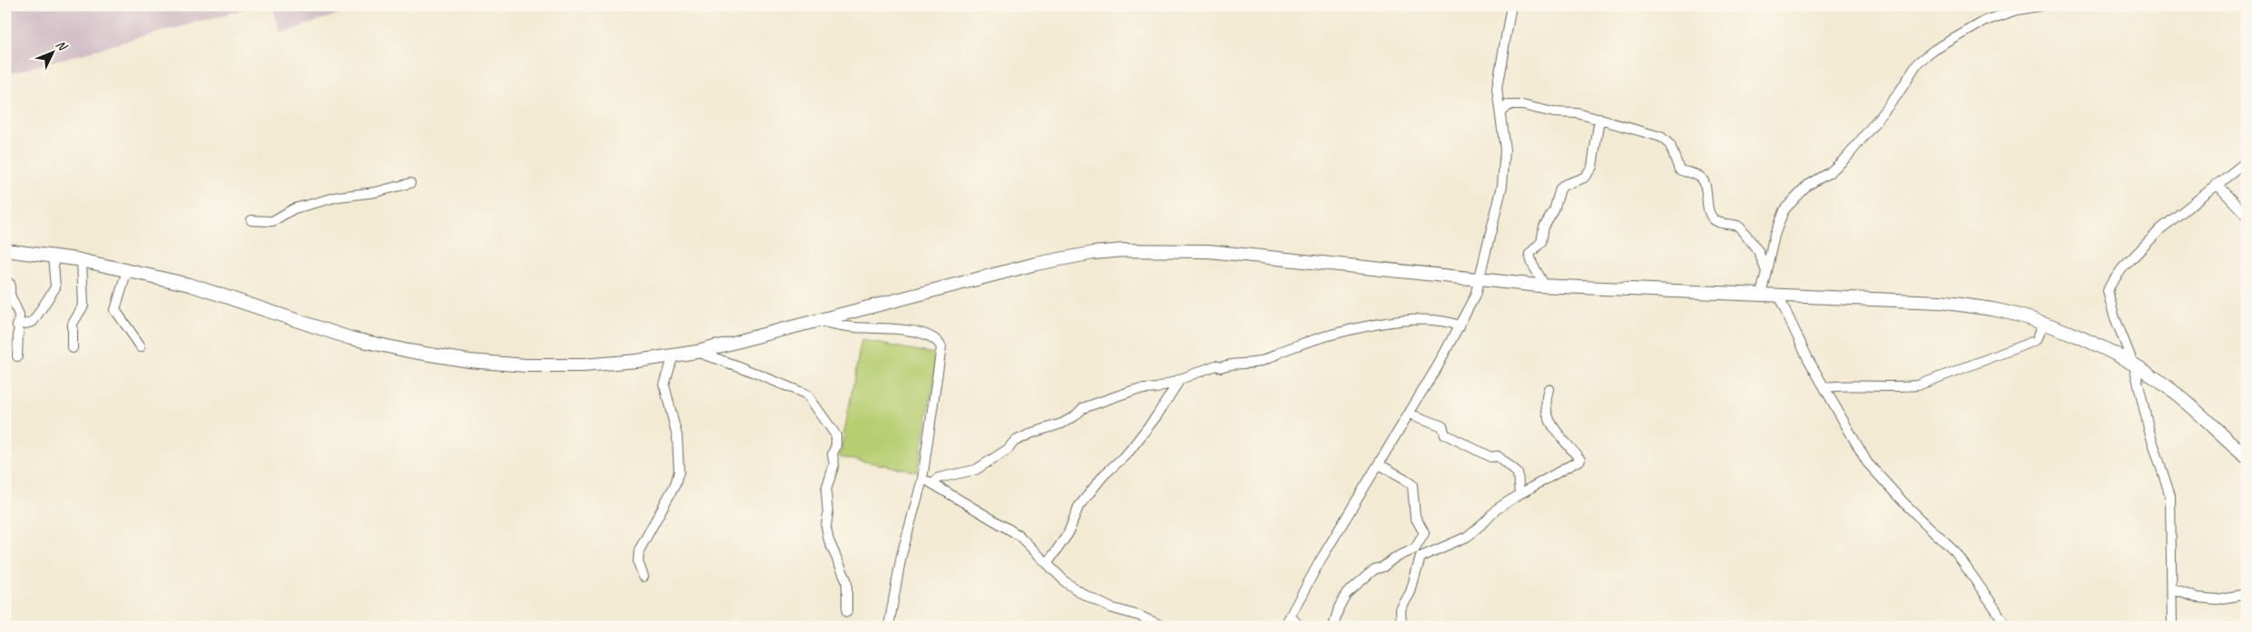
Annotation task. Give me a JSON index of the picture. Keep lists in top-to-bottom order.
{
  "north": "top right"
}
